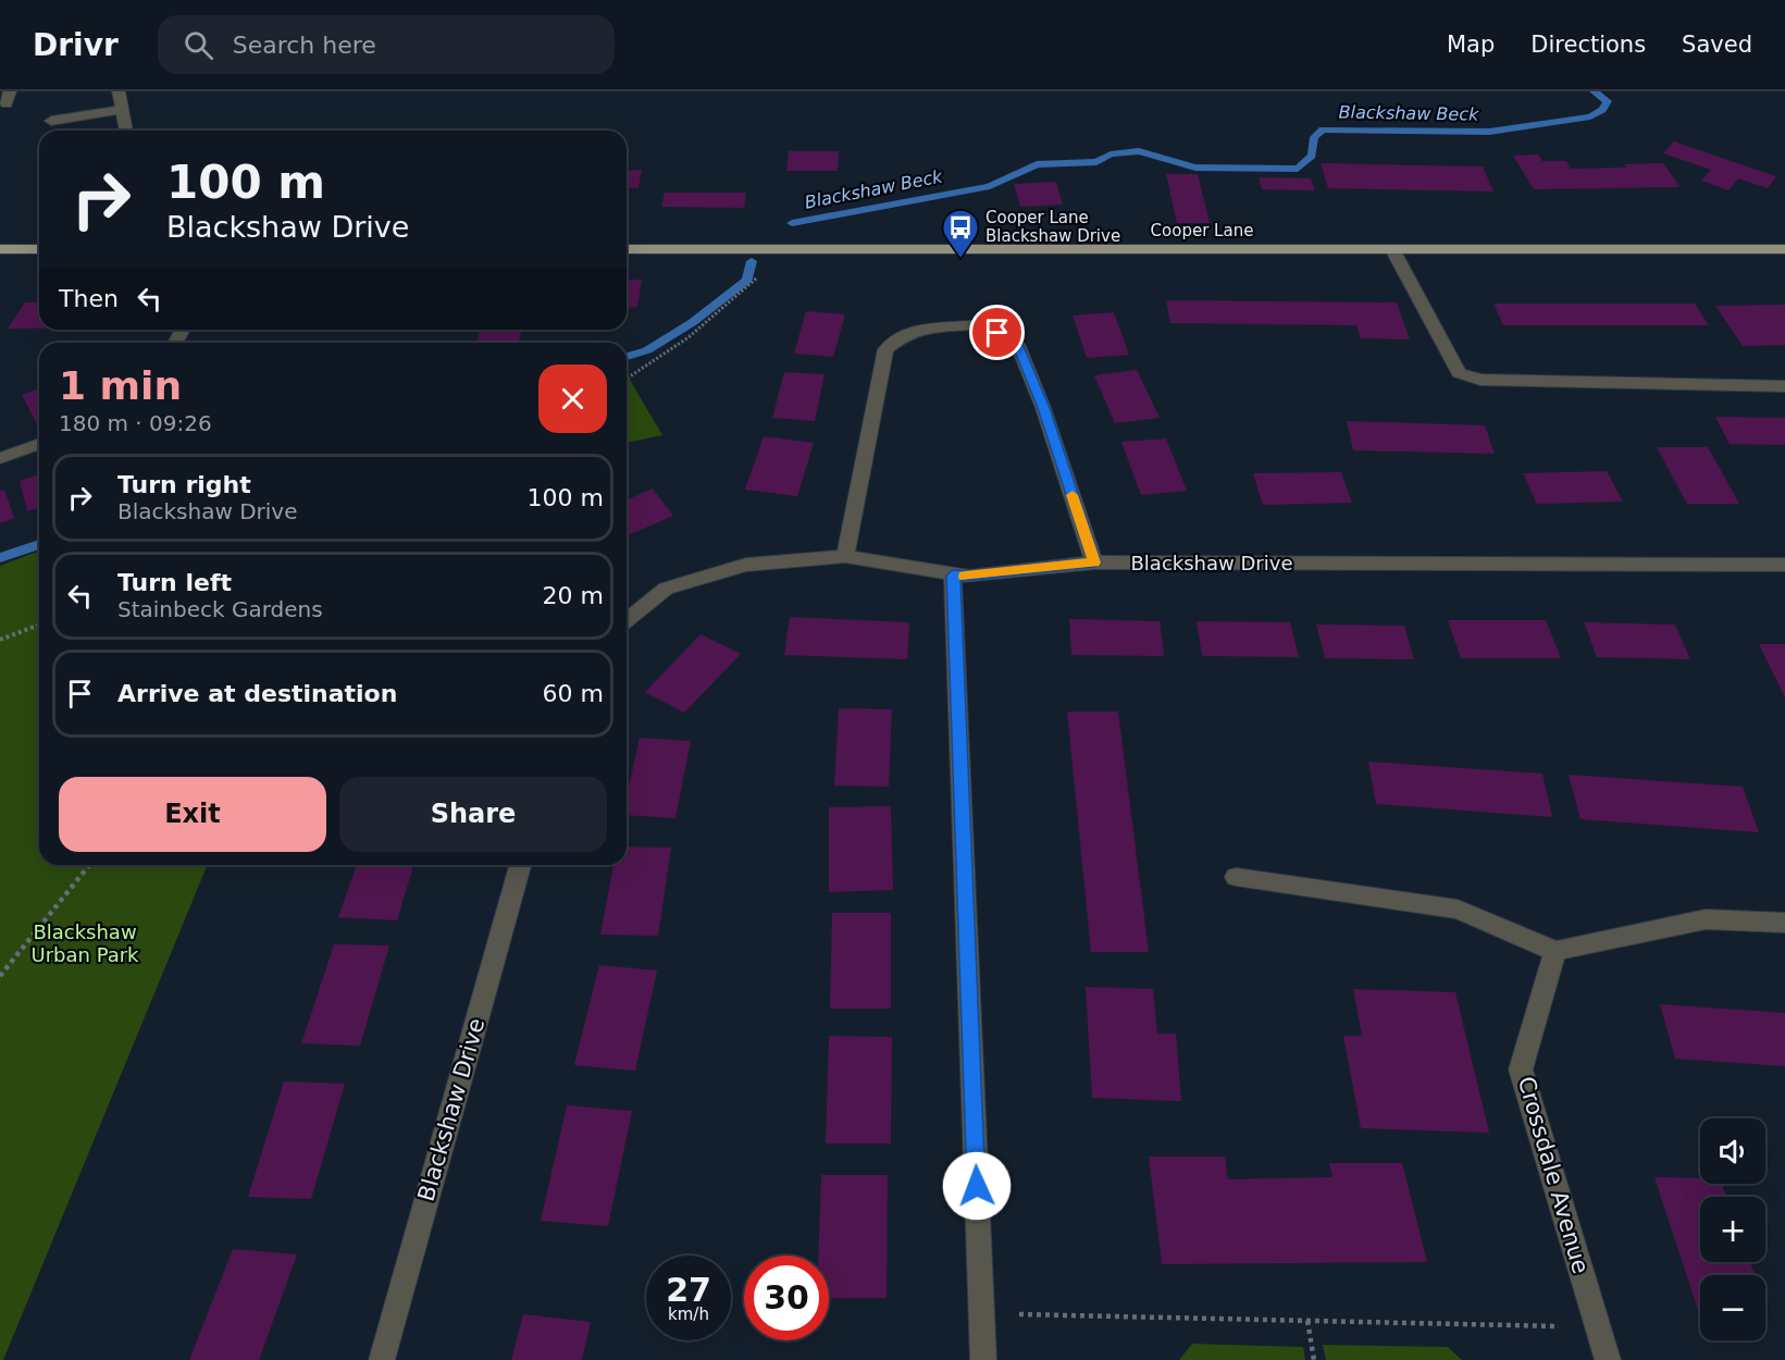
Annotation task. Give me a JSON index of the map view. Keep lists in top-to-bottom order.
{
  "streets": {
    "main road": ["Cooper Lane"],
    "street": ["Blackshaw Drive", "Crossdale Avenue"]
  },
  "water": ["Blackshaw Beck"],
  "parks": ["Blackshaw Urban Park"],
  "places": {
    "bus stop": ["Cooper Lane Blackshaw Drive"]
  },
  "page": {
    "header": "Drivr",
    "search": "Search here",
    "nav": ["Map", "Directions", "Saved"],
    "turn": ["100 m", "Blackshaw Drive"],
    "then": "Then",
    "heading": ["1 min", "180 m · 09:26"],
    "list": [
      {
        "name": "Turn right",
        "note": "Blackshaw Drive",
        "value": "100 m"
      },
      {
        "name": "Turn left",
        "note": "Stainbeck Gardens",
        "value": "20 m"
      },
      {
        "name": "Arrive at destination",
        "value": "60 m"
      }
    ],
    "buttons": ["Exit", "Share"],
    "map_buttons": ["+", "−"],
    "speed": "27 km/h",
    "limit": "30"
  }
}
